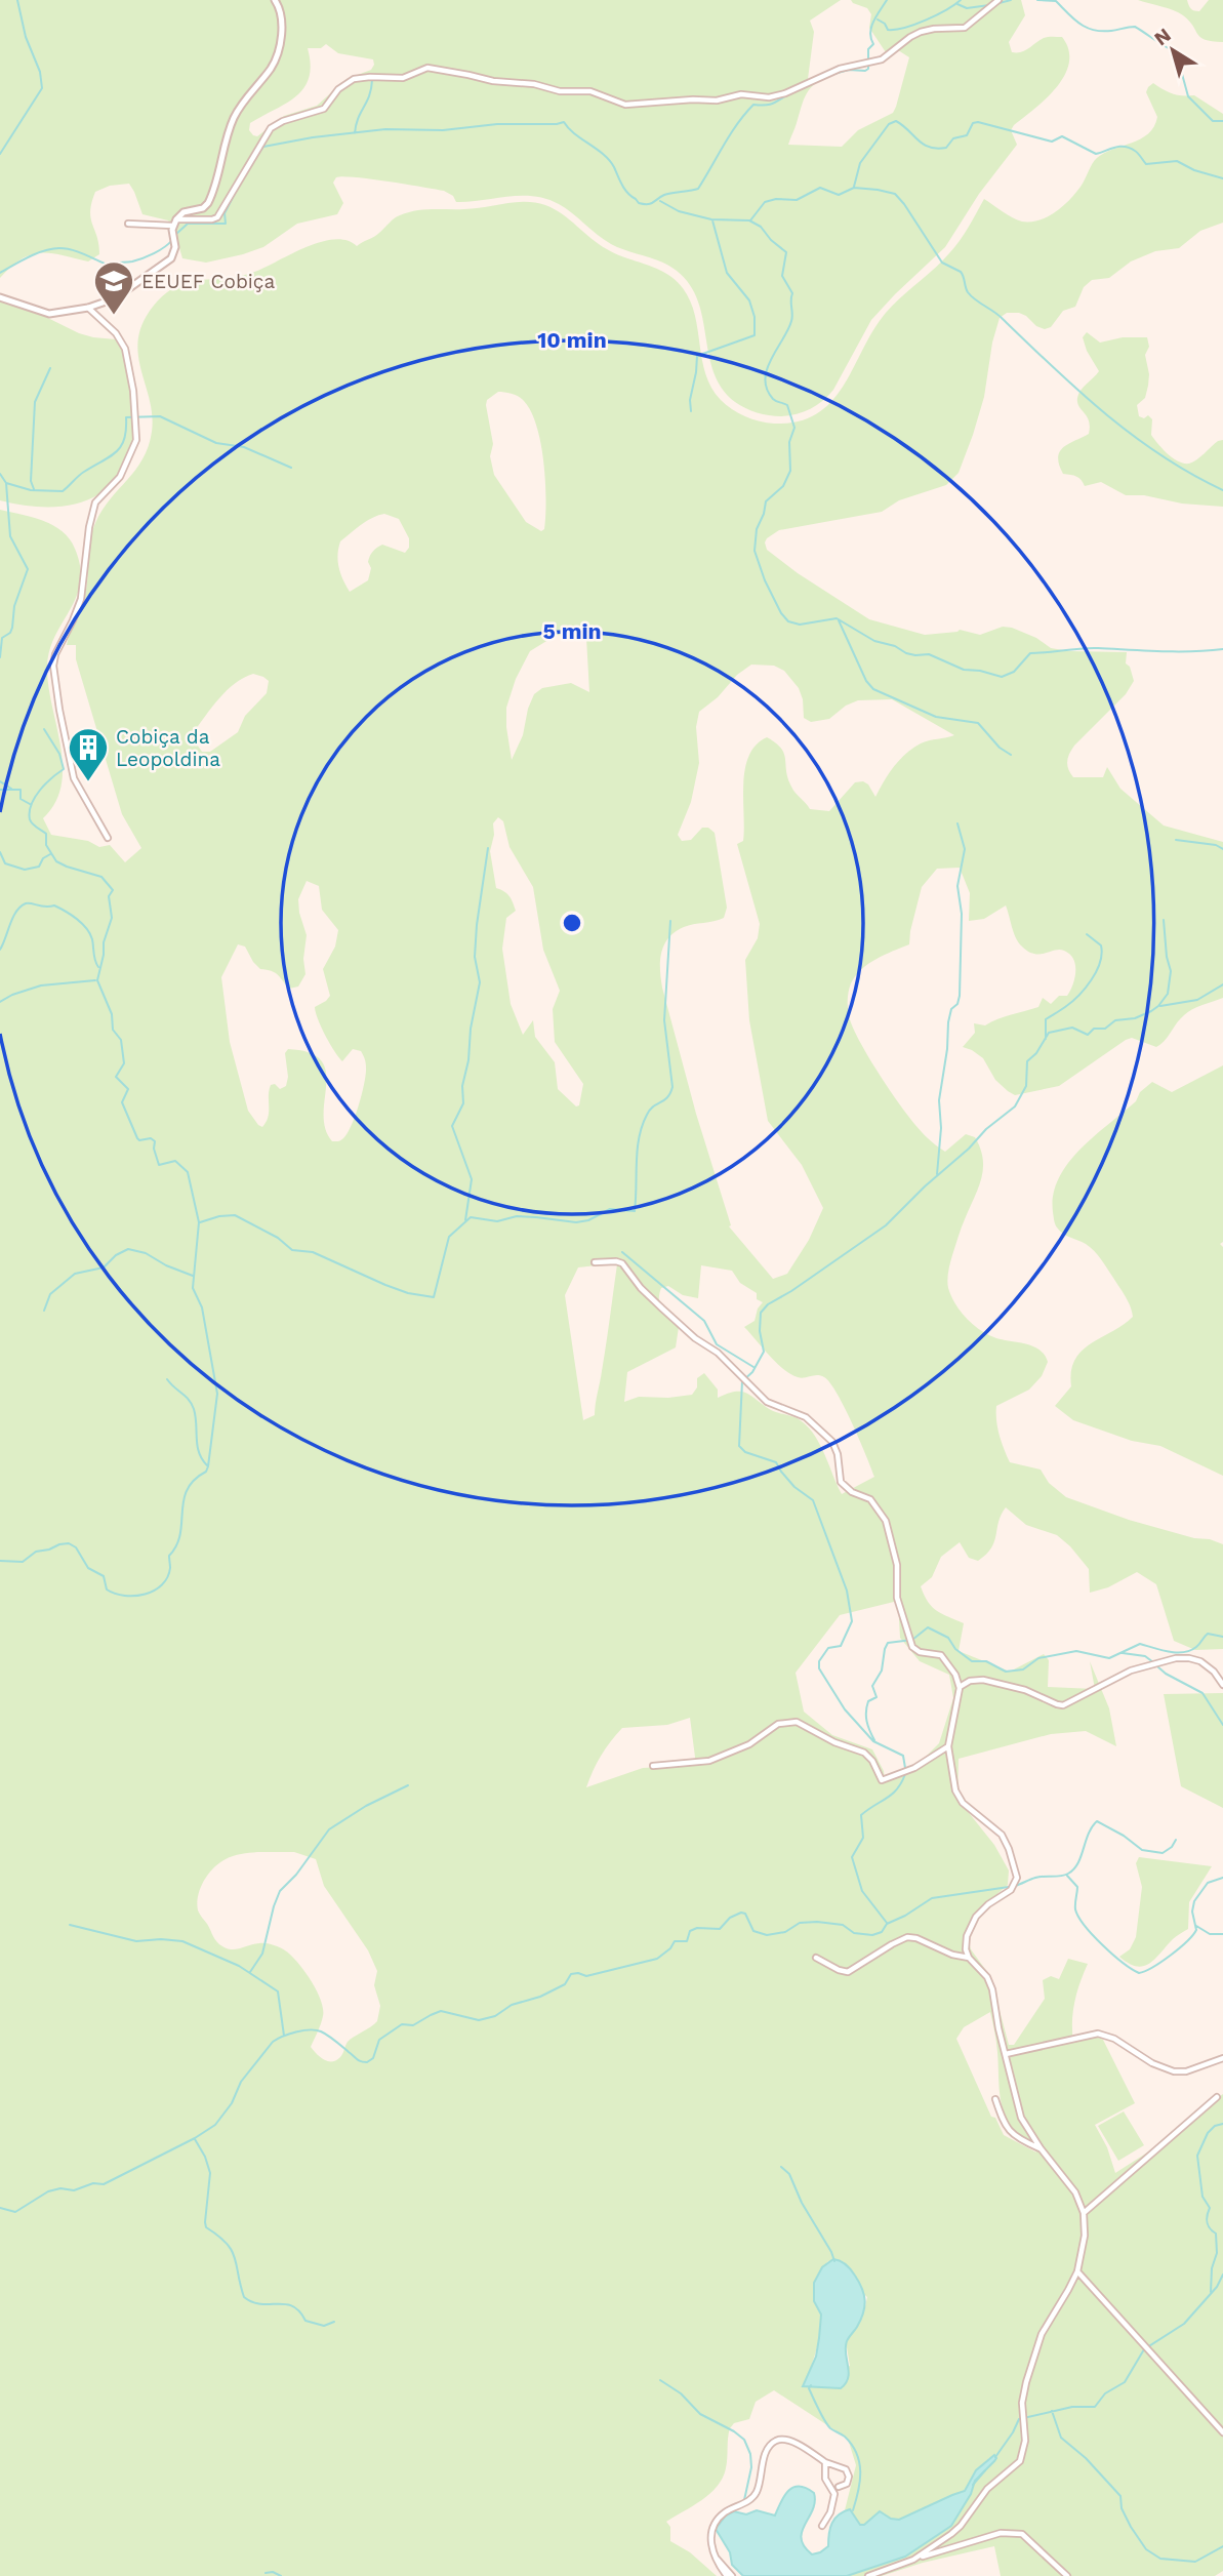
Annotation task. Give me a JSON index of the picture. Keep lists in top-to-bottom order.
{
  "places": {
    "school or university": ["EEUEF Cobiça"],
    "building": ["Cobiça da Leopoldina"]
  },
  "north": "top left",
  "rings": ["10 min", "5 min"]
}
